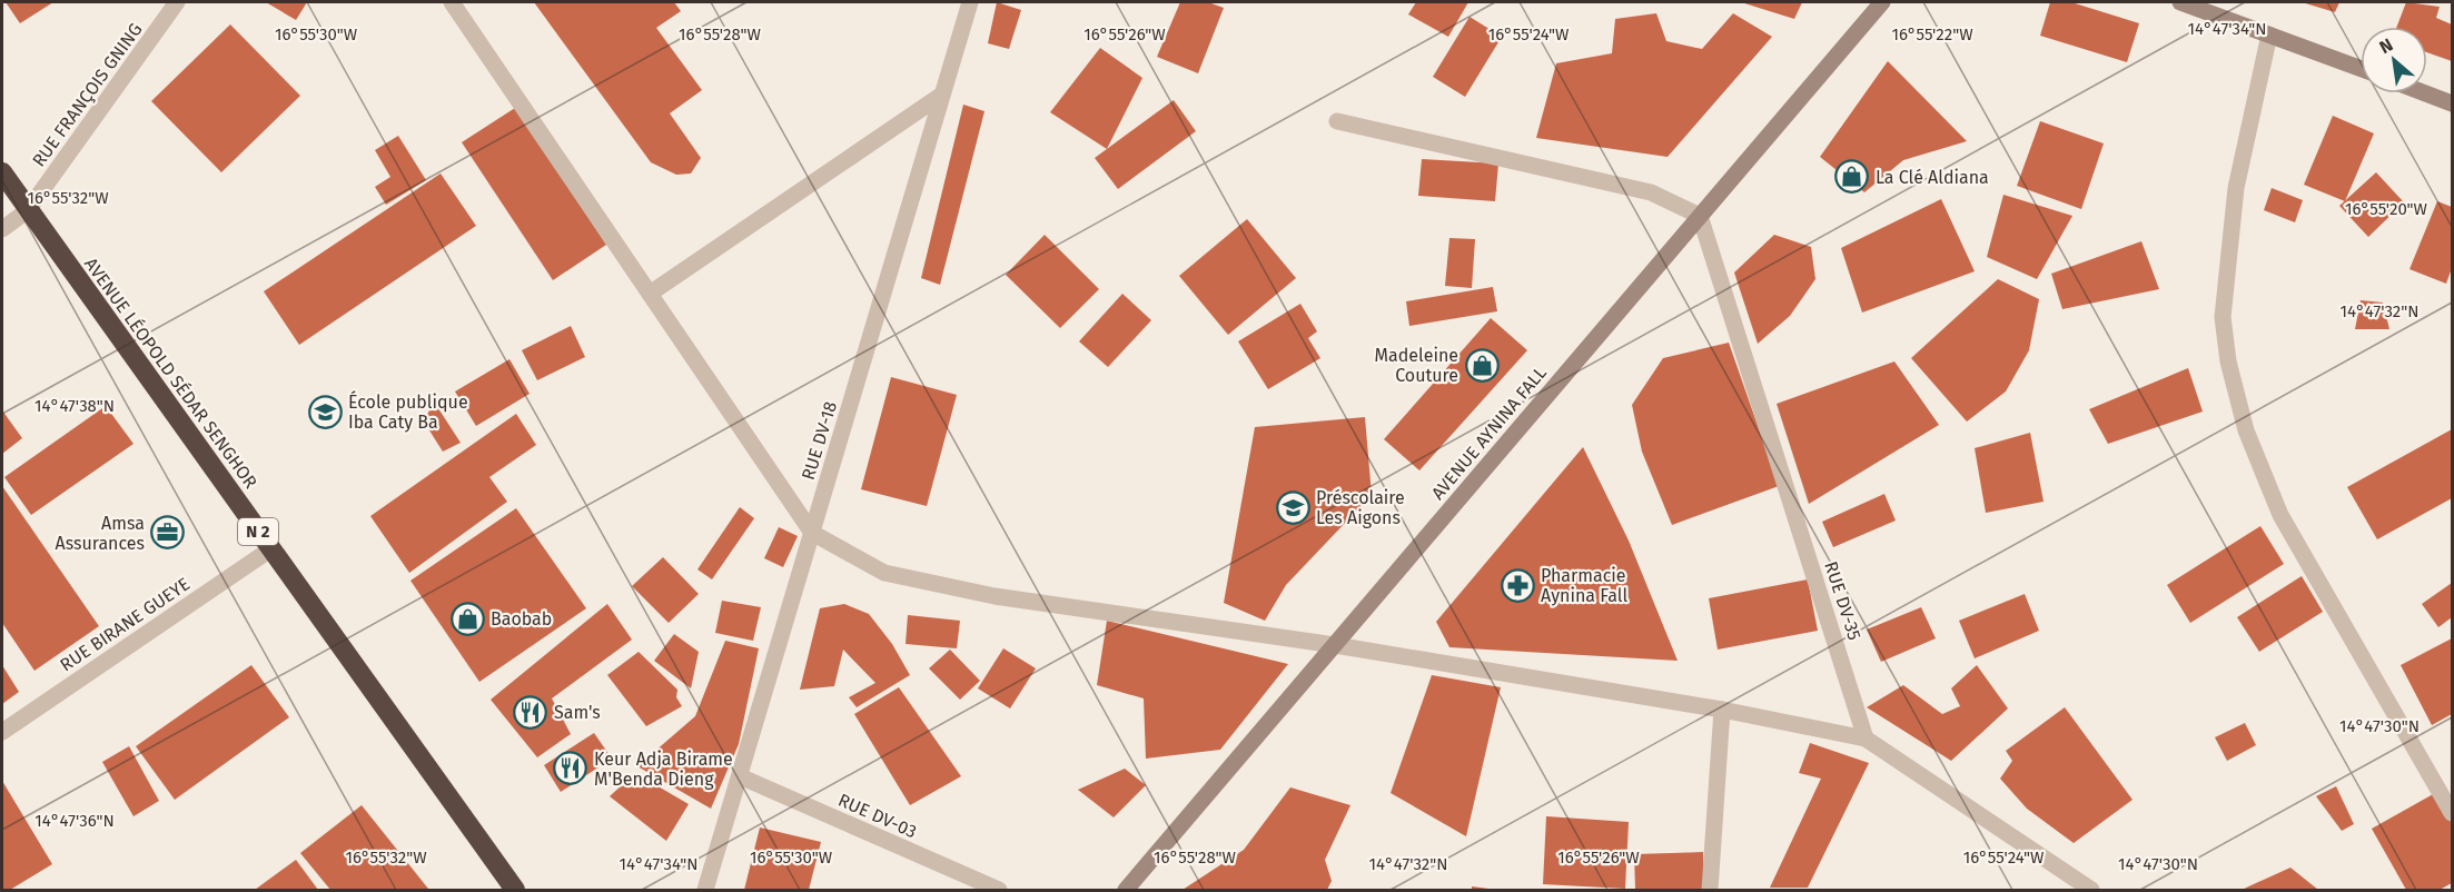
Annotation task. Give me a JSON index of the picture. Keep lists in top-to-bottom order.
{
  "streets": {
    "highway": ["AVENUE LÉOPOLD SÉDAR SENGHOR", "N 2"],
    "main road": ["AVENUE AYNINA FALL"],
    "street": [
      "RUE FRANÇOIS GNING",
      "RUE DV-18",
      "RUE DV-35",
      "RUE BIRANE GUEYE",
      "RUE DV-03"
    ]
  },
  "crossings": [
    ["RUE FRANÇOIS GNING", "AVENUE LÉOPOLD SÉDAR SENGHOR"],
    ["AVENUE LÉOPOLD SÉDAR SENGHOR", "RUE BIRANE GUEYE"],
    ["AVENUE AYNINA FALL", "RUE DV-35"],
    ["RUE DV-18", "RUE DV-03"]
  ],
  "places": {
    "shop": ["La Clé Aldiana", "Madeleine Couture", "Baobab"],
    "school or university": ["École publique Iba Caty Ba", "Préscolaire Les Aigons"],
    "office": ["Amsa Assurances"],
    "pharmacy": ["Pharmacie Aynina Fall"],
    "restaurant": ["Sam's", "Keur Adja Birame M'Benda Dieng"]
  },
  "north": "top left",
  "coordinates": [
    "14°47'34\"N",
    "16°55'30\"W",
    "16°55'28\"W",
    "16°55'26\"W",
    "16°55'24\"W",
    "16°55'22\"W",
    "16°55'32\"W",
    "16°55'20\"W",
    "14°47'32\"N",
    "14°47'38\"N",
    "14°47'30\"N",
    "14°47'36\"N"
  ]
}
